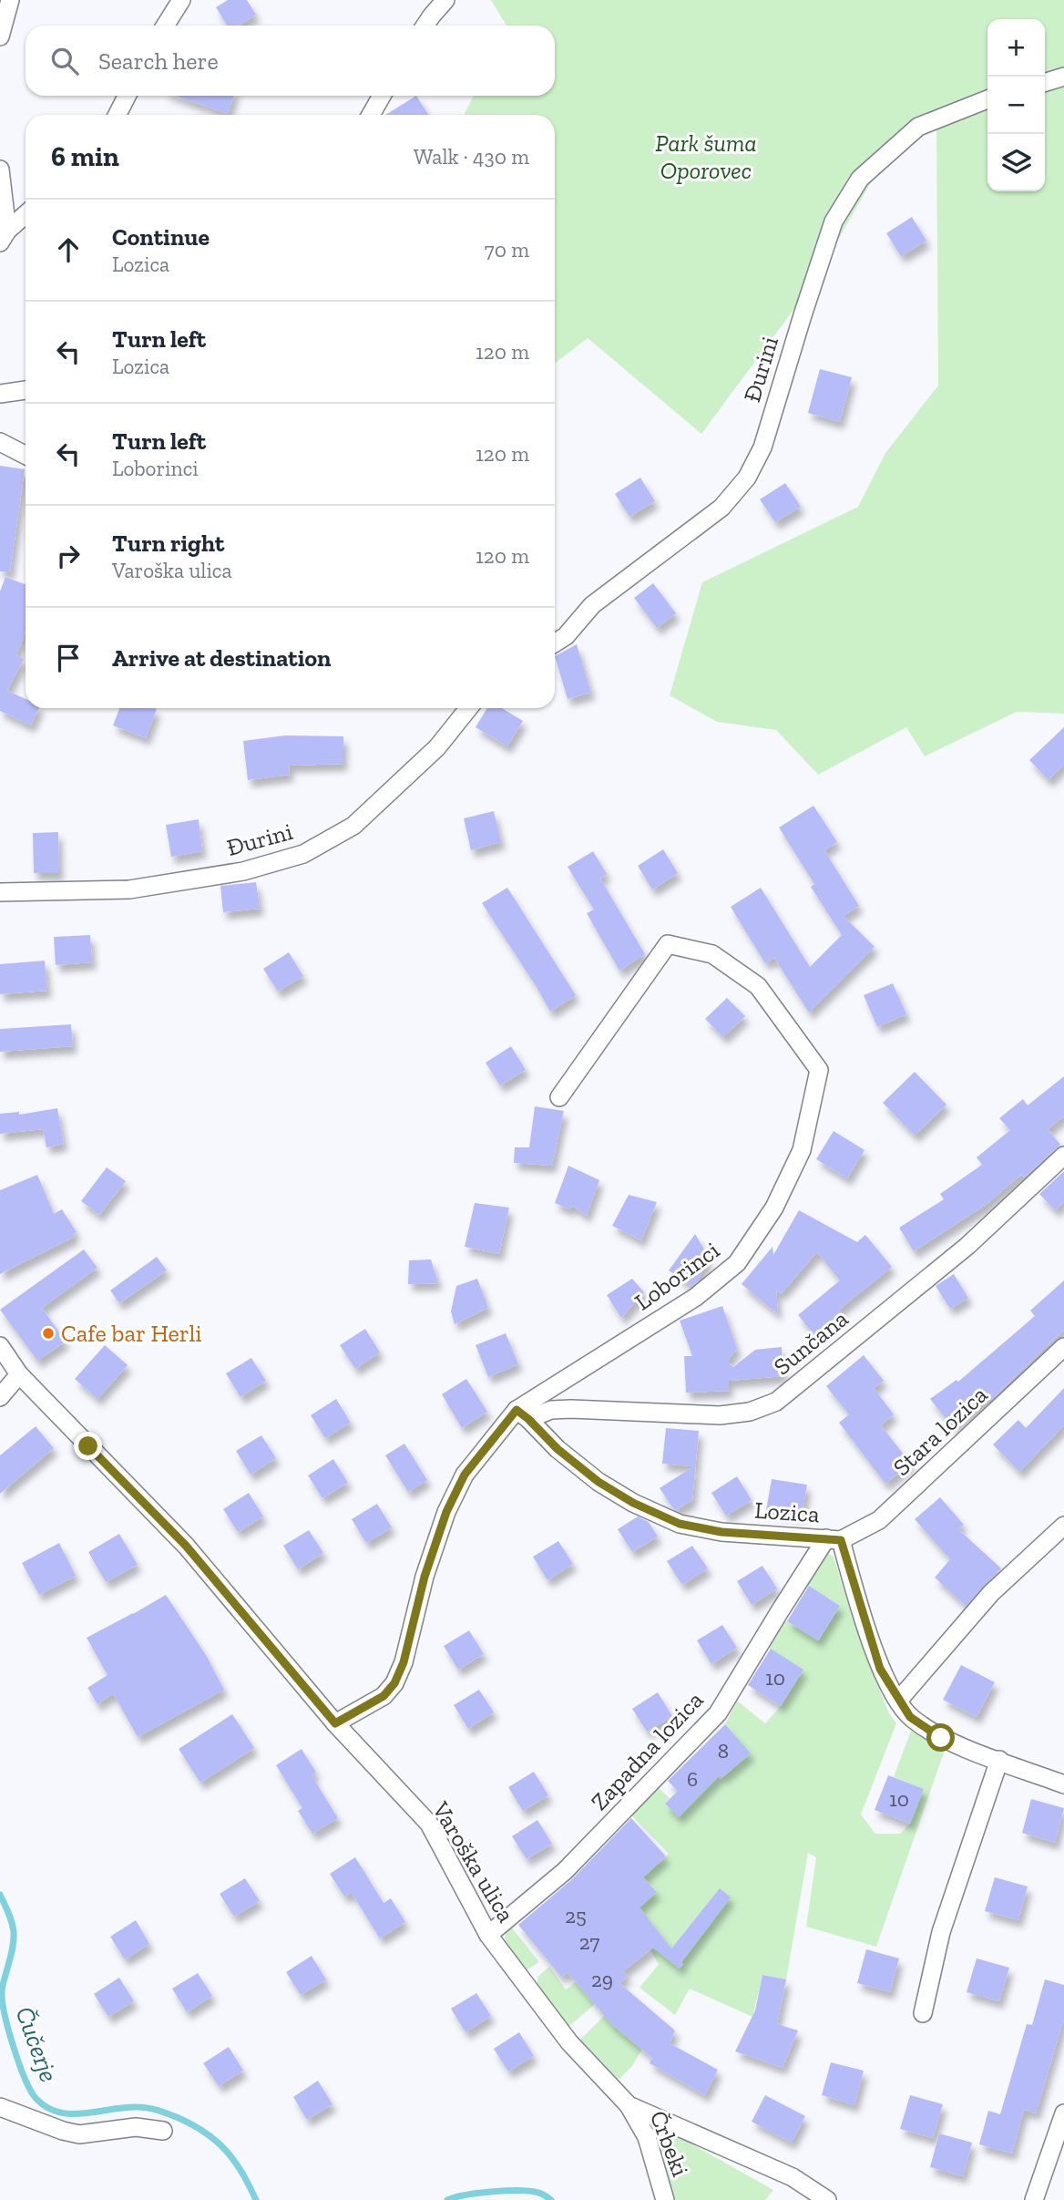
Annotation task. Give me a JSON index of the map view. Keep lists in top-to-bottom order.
{
  "streets": {
    "street": [
      "Đurini",
      "Loborinci",
      "Sunčana",
      "Stara lozica",
      "Lozica",
      "Zapadna lozica",
      "Varoška ulica",
      "Črbeki"
    ]
  },
  "crossings": [
    ["Loborinci", "Sunčana"],
    ["Loborinci", "Lozica"],
    ["Loborinci", "Varoška ulica"],
    ["Sunčana", "Lozica"],
    ["Stara lozica", "Lozica"],
    ["Stara lozica", "Zapadna lozica"],
    ["Lozica", "Zapadna lozica"],
    ["Zapadna lozica", "Varoška ulica"],
    ["Varoška ulica", "Črbeki"]
  ],
  "water": ["Čučerje"],
  "parks": ["Park šuma Oporovec"],
  "places": ["Cafe bar Herli"],
  "house_numbers": [
    "10",
    "8",
    "6",
    "10",
    "25",
    "27",
    "29"
  ],
  "page": {
    "map_buttons": ["+", "−"],
    "search": "Search here",
    "heading": ["6 min", "Walk · 430 m"],
    "list": [
      ["Continue", "Lozica", "70 m"],
      ["Turn left", "Lozica", "120 m"],
      ["Turn left", "Loborinci", "120 m"],
      ["Turn right", "Varoška ulica", "120 m"],
      "Arrive at destination"
    ]
  }
}
